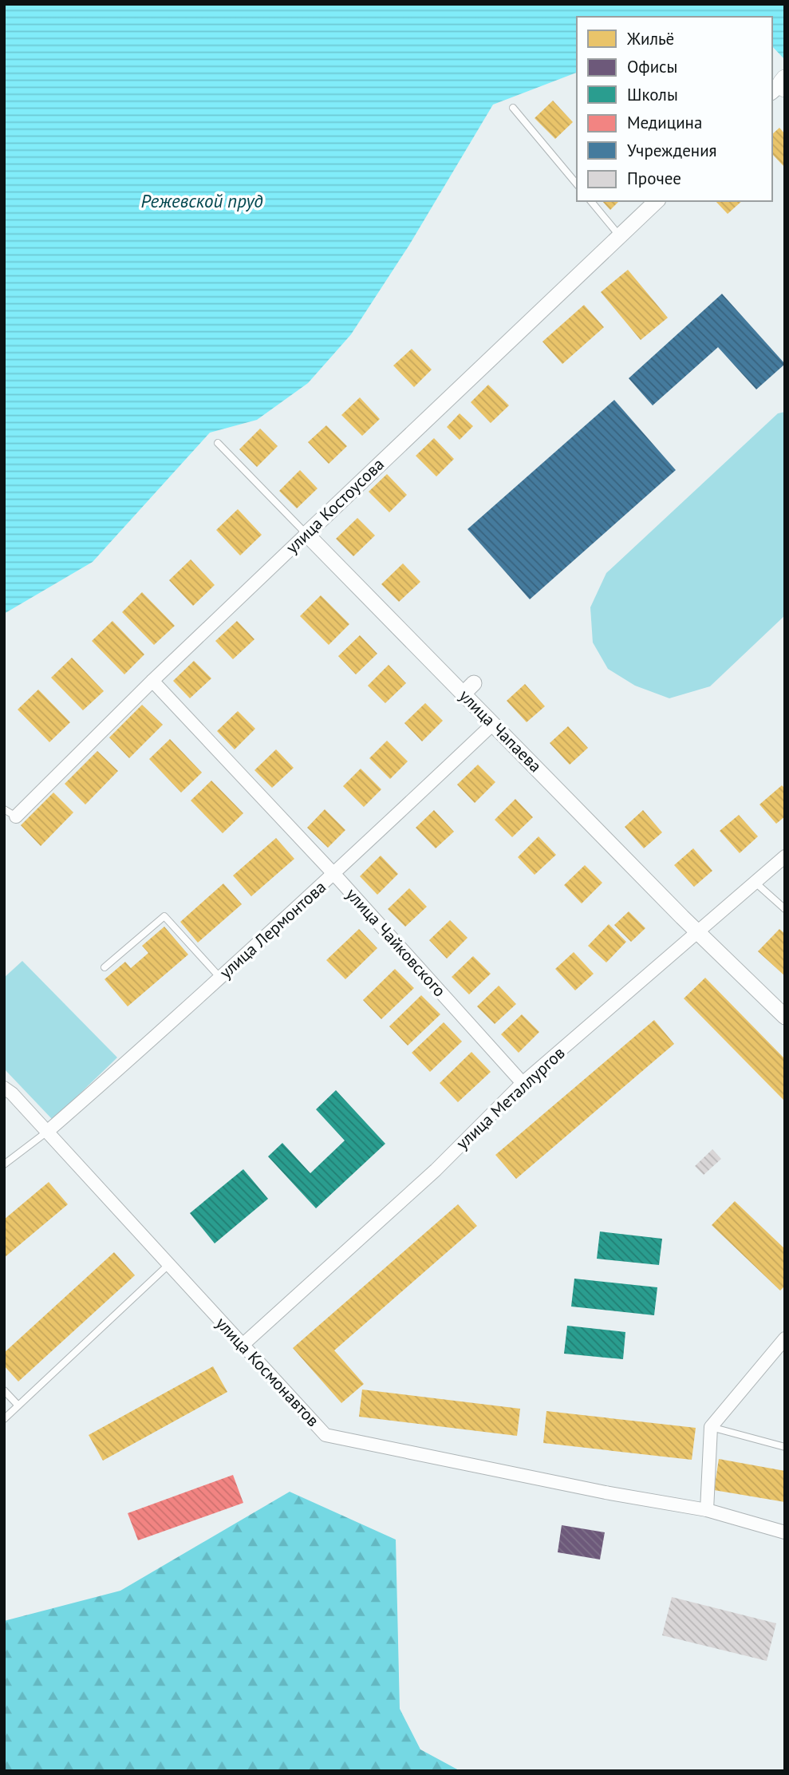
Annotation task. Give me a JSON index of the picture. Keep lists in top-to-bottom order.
{
  "streets": {
    "street": [
      "улица Костоусова",
      "улица Чапаева",
      "улица Лермонтова",
      "улица Чайковского",
      "улица Металлургов",
      "улица Космонавтов"
    ]
  },
  "crossings": [
    ["улица Костоусова", "улица Чапаева"],
    ["улица Костоусова", "улица Чайковского"],
    ["улица Чапаева", "улица Лермонтова"],
    ["улица Чапаева", "улица Металлургов"],
    ["улица Лермонтова", "улица Чайковского"],
    ["улица Лермонтова", "улица Космонавтов"],
    ["улица Чайковского", "улица Металлургов"],
    ["улица Металлургов", "улица Космонавтов"]
  ],
  "water": ["Режевской пруд"],
  "legend": [
    "Жильё",
    "Офисы",
    "Школы",
    "Медицина",
    "Учреждения",
    "Прочее"
  ]
}
